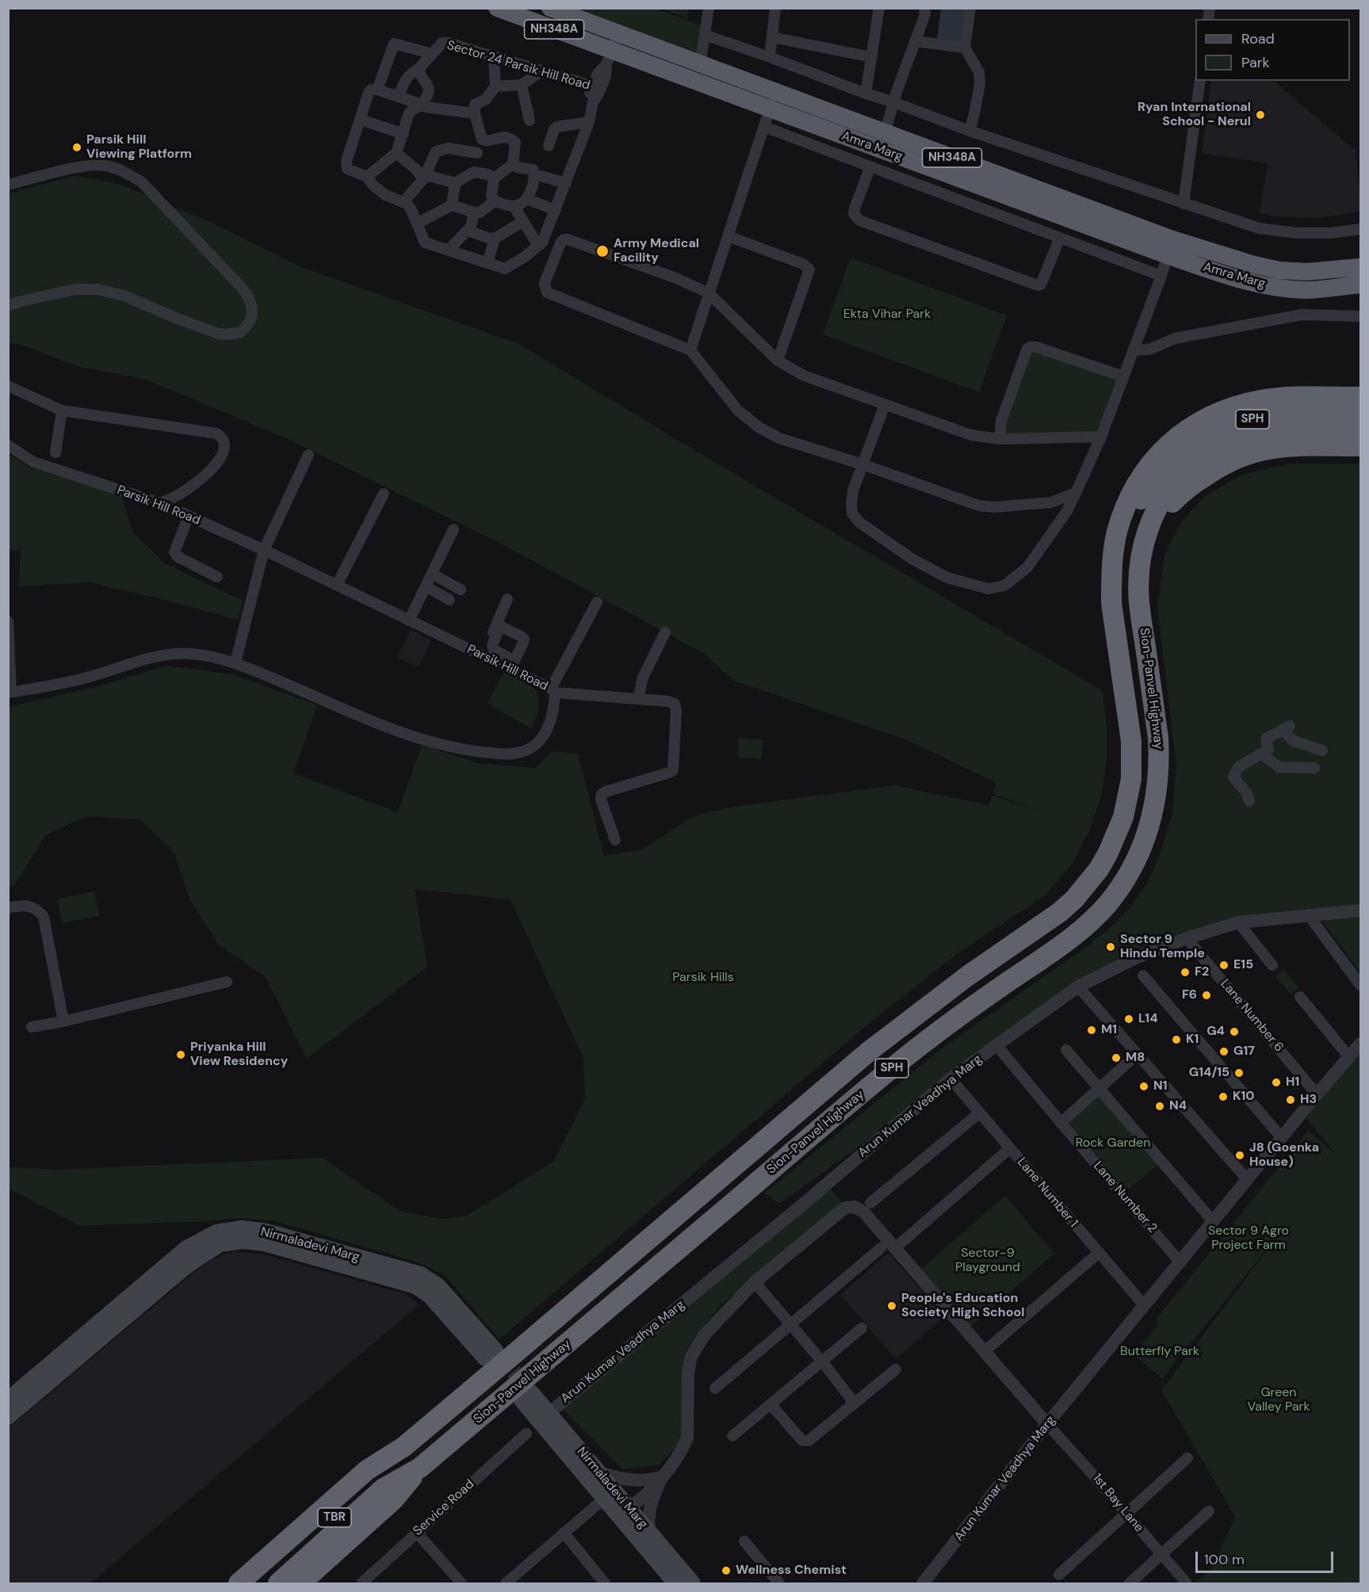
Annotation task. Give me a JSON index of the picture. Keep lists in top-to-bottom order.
{
  "streets": {
    "highway": [
      "NH348A",
      "Amra Marg",
      "SPH",
      "Sion-Panvel Highway",
      "TBR"
    ],
    "main road": ["Nirmaladevi Marg"],
    "street": [
      "Sector 24 Parsik Hill Road",
      "Parsik Hill Road",
      "Lane Number 6",
      "Arun Kumar Veadhya Marg",
      "Lane Number 1",
      "Lane Number 2",
      "1st Bay Lane",
      "Service Road"
    ]
  },
  "crossings": [
    ["SPH", "Sion-Panvel Highway"],
    ["SPH", "TBR"],
    ["Sion-Panvel Highway", "TBR"],
    ["Lane Number 6", "Arun Kumar Veadhya Marg"],
    ["Arun Kumar Veadhya Marg", "Lane Number 1"],
    ["Arun Kumar Veadhya Marg", "Lane Number 2"],
    ["Arun Kumar Veadhya Marg", "Nirmaladevi Marg"],
    ["Arun Kumar Veadhya Marg", "1st Bay Lane"]
  ],
  "parks": [
    "Ekta Vihar Park",
    "Parsik Hills",
    "Rock Garden",
    "Sector 9 Agro Project Farm",
    "Sector-9 Playground",
    "Butterfly Park",
    "Green Valley Park"
  ],
  "places": [
    "Ryan International School - Nerul",
    "Parsik Hill Viewing Platform",
    "Army Medical Facility",
    "Sector 9 Hindu Temple",
    "E15",
    "F2",
    "F6",
    "L14",
    "M1",
    "G4",
    "K1",
    "G17",
    "Priyanka Hill View Residency",
    "M8",
    "G14/15",
    "H1",
    "N1",
    "K10",
    "H3",
    "N4",
    "J8 (Goenka House)",
    "People's Education Society High School",
    "Wellness Chemist"
  ],
  "legend": ["Road", "Park"],
  "scale_bar": "100 m"
}
